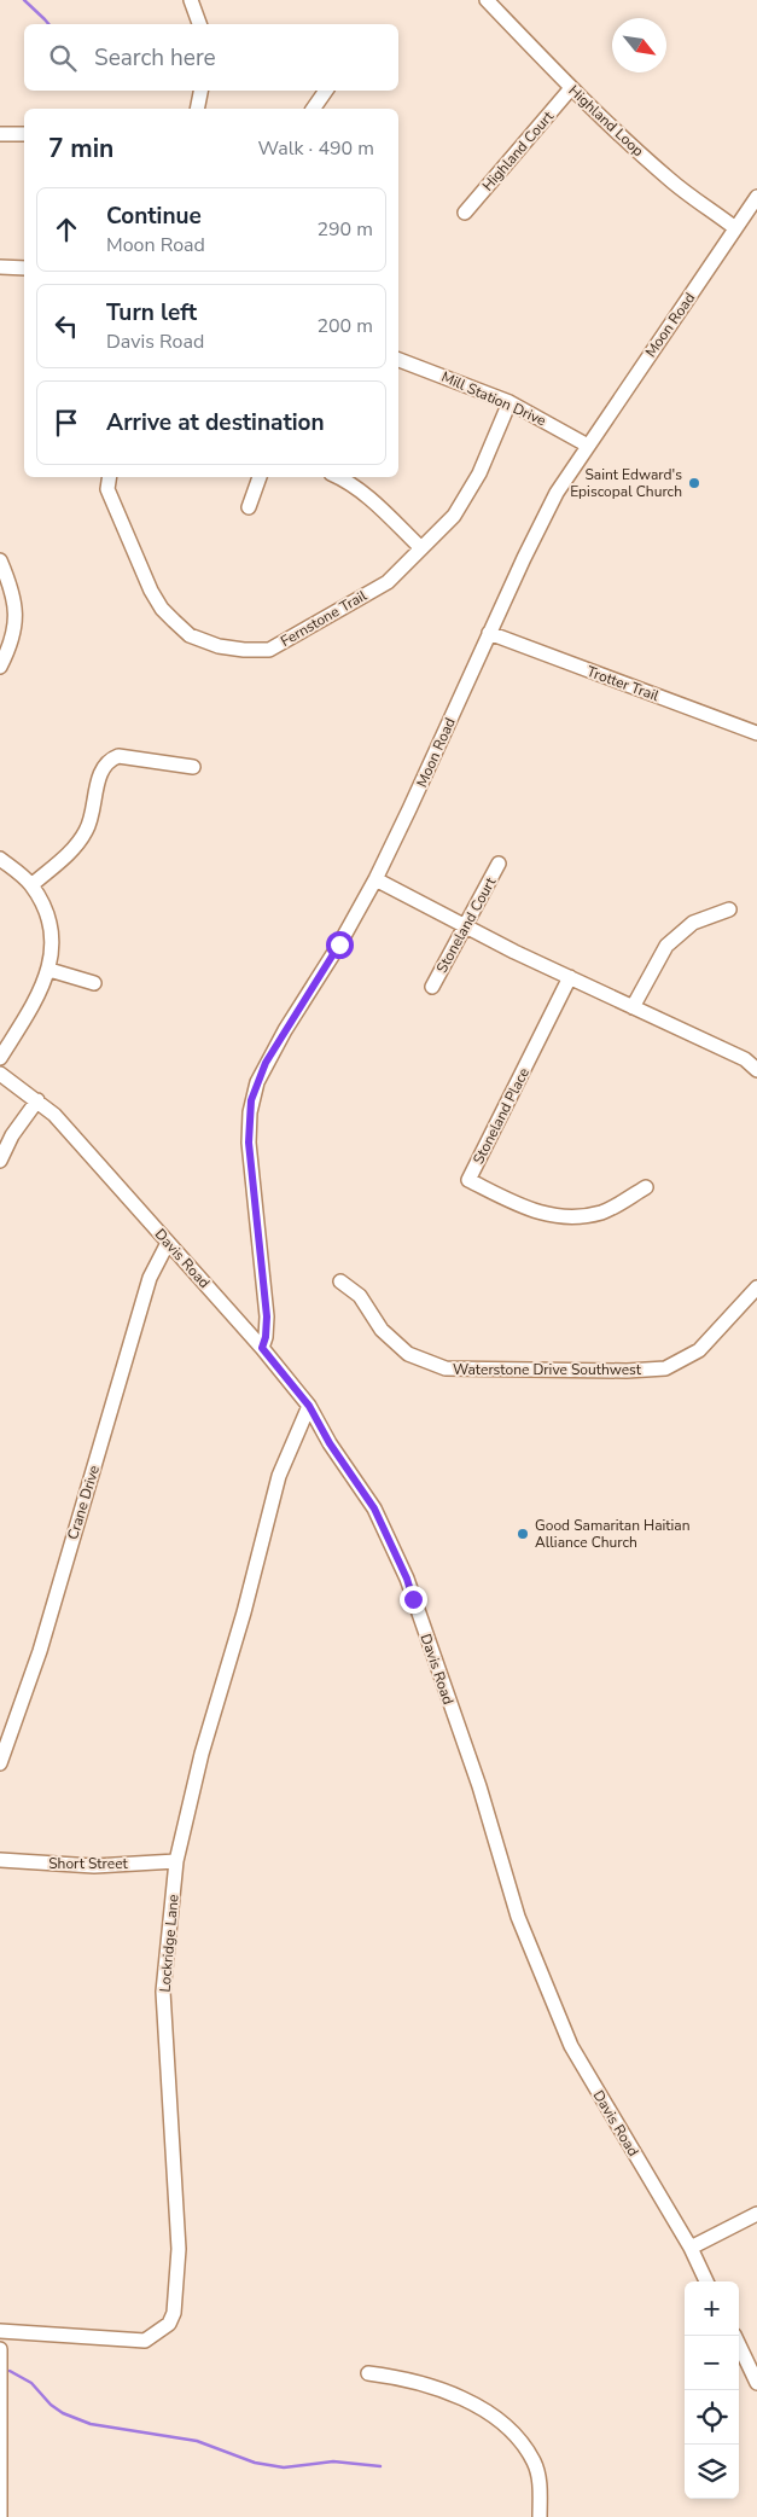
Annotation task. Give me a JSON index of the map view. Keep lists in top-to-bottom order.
{
  "streets": {
    "street": [
      "Highland Loop",
      "Highland Court",
      "Moon Road",
      "Mill Station Drive",
      "Fernstone Trail",
      "Trotter Trail",
      "Stoneland Court",
      "Stoneland Place",
      "Davis Road",
      "Waterstone Drive Southwest",
      "Crane Drive",
      "Short Street",
      "Lockridge Lane"
    ]
  },
  "crossings": [
    ["Highland Loop", "Highland Court"],
    ["Highland Loop", "Moon Road"],
    ["Moon Road", "Mill Station Drive"],
    ["Moon Road", "Trotter Trail"],
    ["Moon Road", "Davis Road"],
    ["Mill Station Drive", "Fernstone Trail"],
    ["Davis Road", "Crane Drive"],
    ["Davis Road", "Lockridge Lane"],
    ["Short Street", "Lockridge Lane"]
  ],
  "places": ["Saint Edward's Episcopal Church", "Good Samaritan Haitian Alliance Church"],
  "north": "bottom right",
  "page": {
    "search": "Search here",
    "heading": ["7 min", "Walk · 490 m"],
    "list": [
      ["Continue", "Moon Road", "290 m"],
      ["Turn left", "Davis Road", "200 m"],
      "Arrive at destination"
    ],
    "map_buttons": ["+", "−"]
  }
}
